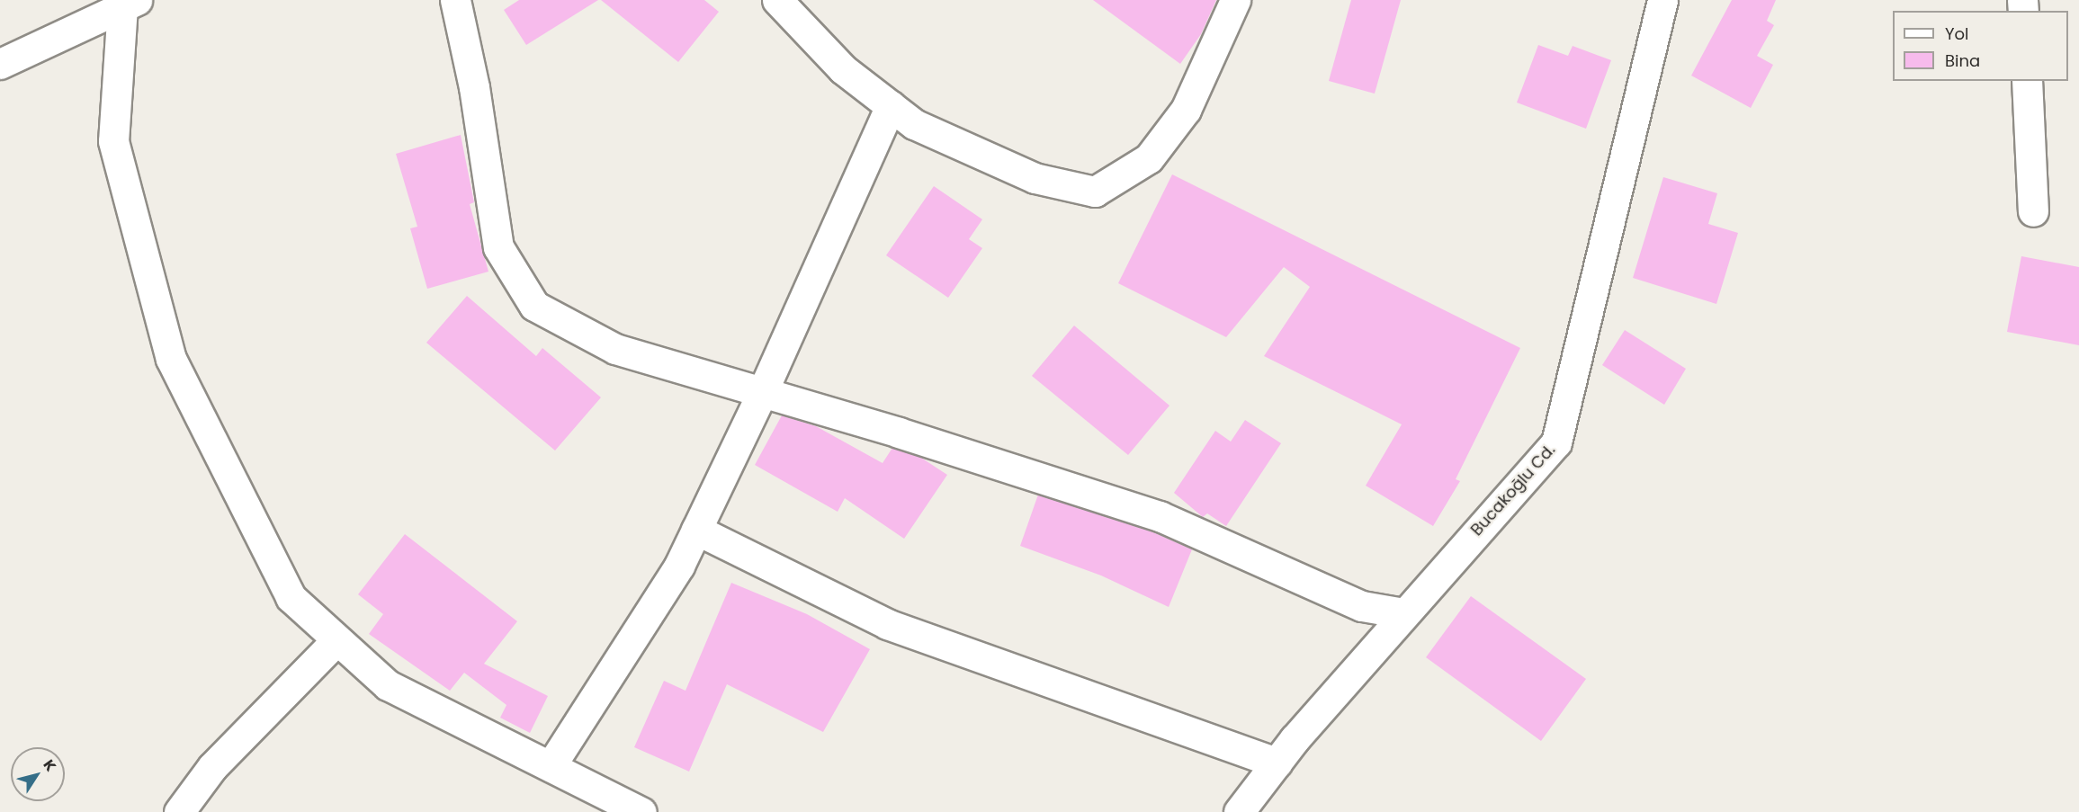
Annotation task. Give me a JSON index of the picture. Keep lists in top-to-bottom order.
{
  "streets": {
    "street": ["Bucakoğlu Cd."]
  },
  "legend": ["Yol", "Bina"],
  "north": "top right"
}
